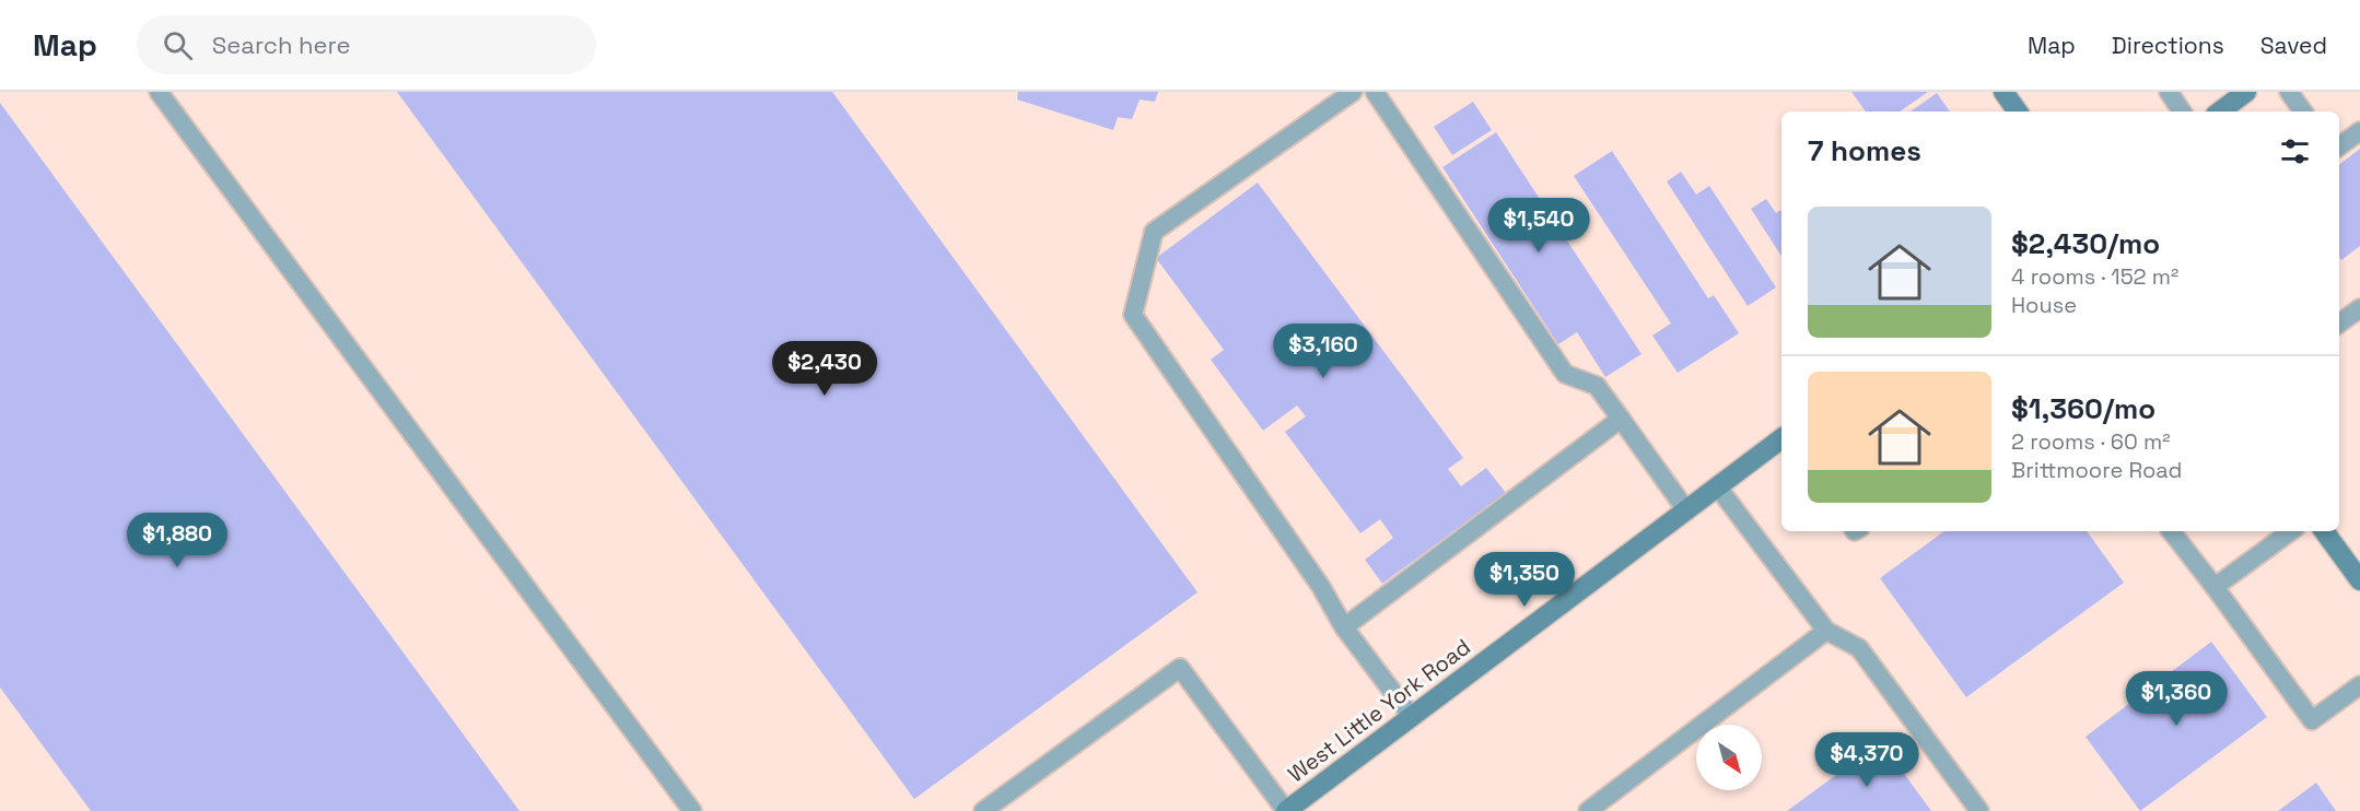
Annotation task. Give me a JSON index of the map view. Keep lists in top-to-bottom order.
{
  "streets": {
    "main road": ["West Little York Road"]
  },
  "north": "bottom right",
  "page": {
    "header": "Map",
    "search": "Search here",
    "nav": ["Map", "Directions", "Saved"],
    "heading": "7 homes",
    "list": [
      {
        "name": "$2,430/mo",
        "note": "4 rooms · 152 m² · House"
      },
      {
        "name": "$1,360/mo",
        "note": "2 rooms · 60 m² · Brittmoore Road"
      }
    ],
    "price": [
      "$1,540",
      "$3,160",
      "$2,430",
      "$1,880",
      "$1,350",
      "$1,360",
      "$4,370"
    ]
  }
}
